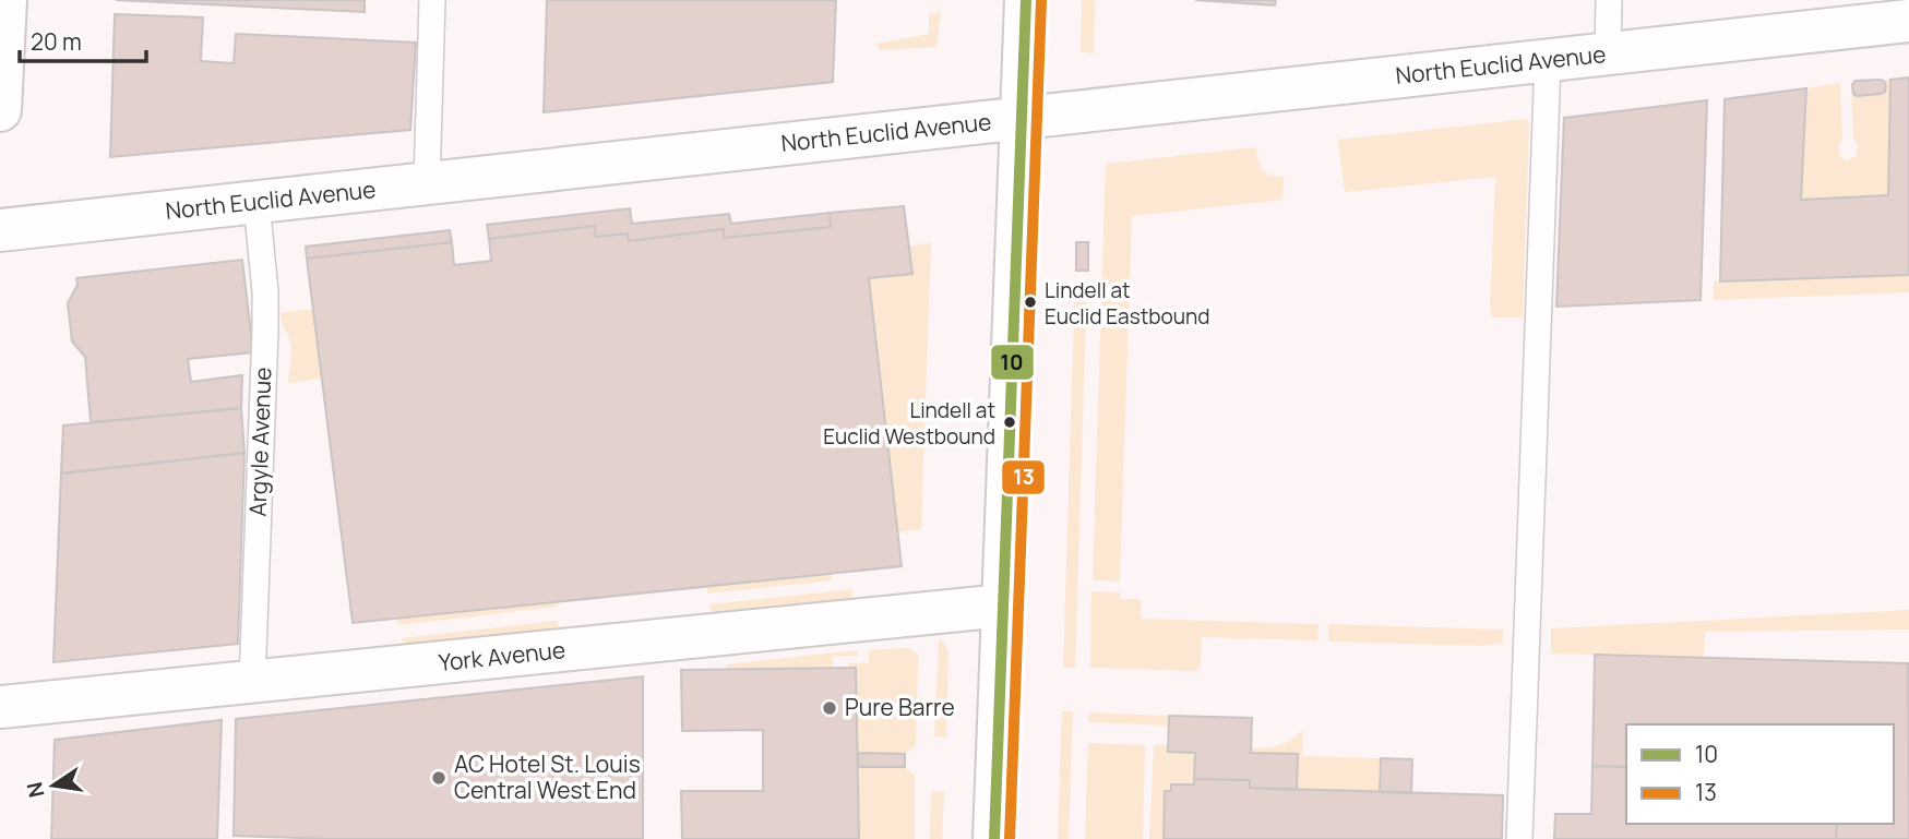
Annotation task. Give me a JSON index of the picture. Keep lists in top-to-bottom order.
{
  "streets": {
    "street": ["North Euclid Avenue", "York Avenue"],
    "lane": ["Argyle Avenue"]
  },
  "crossings": [
    ["North Euclid Avenue", "Argyle Avenue"],
    ["Argyle Avenue", "York Avenue"]
  ],
  "places": [
    "Lindell at Euclid Eastbound",
    "Lindell at Euclid Westbound",
    "Pure Barre",
    "AC Hotel St. Louis Central West End"
  ],
  "lines": ["transit line 10", "transit line 13"],
  "legend": ["10", "13"],
  "scale_bar": "20 m",
  "north": "left"
}
